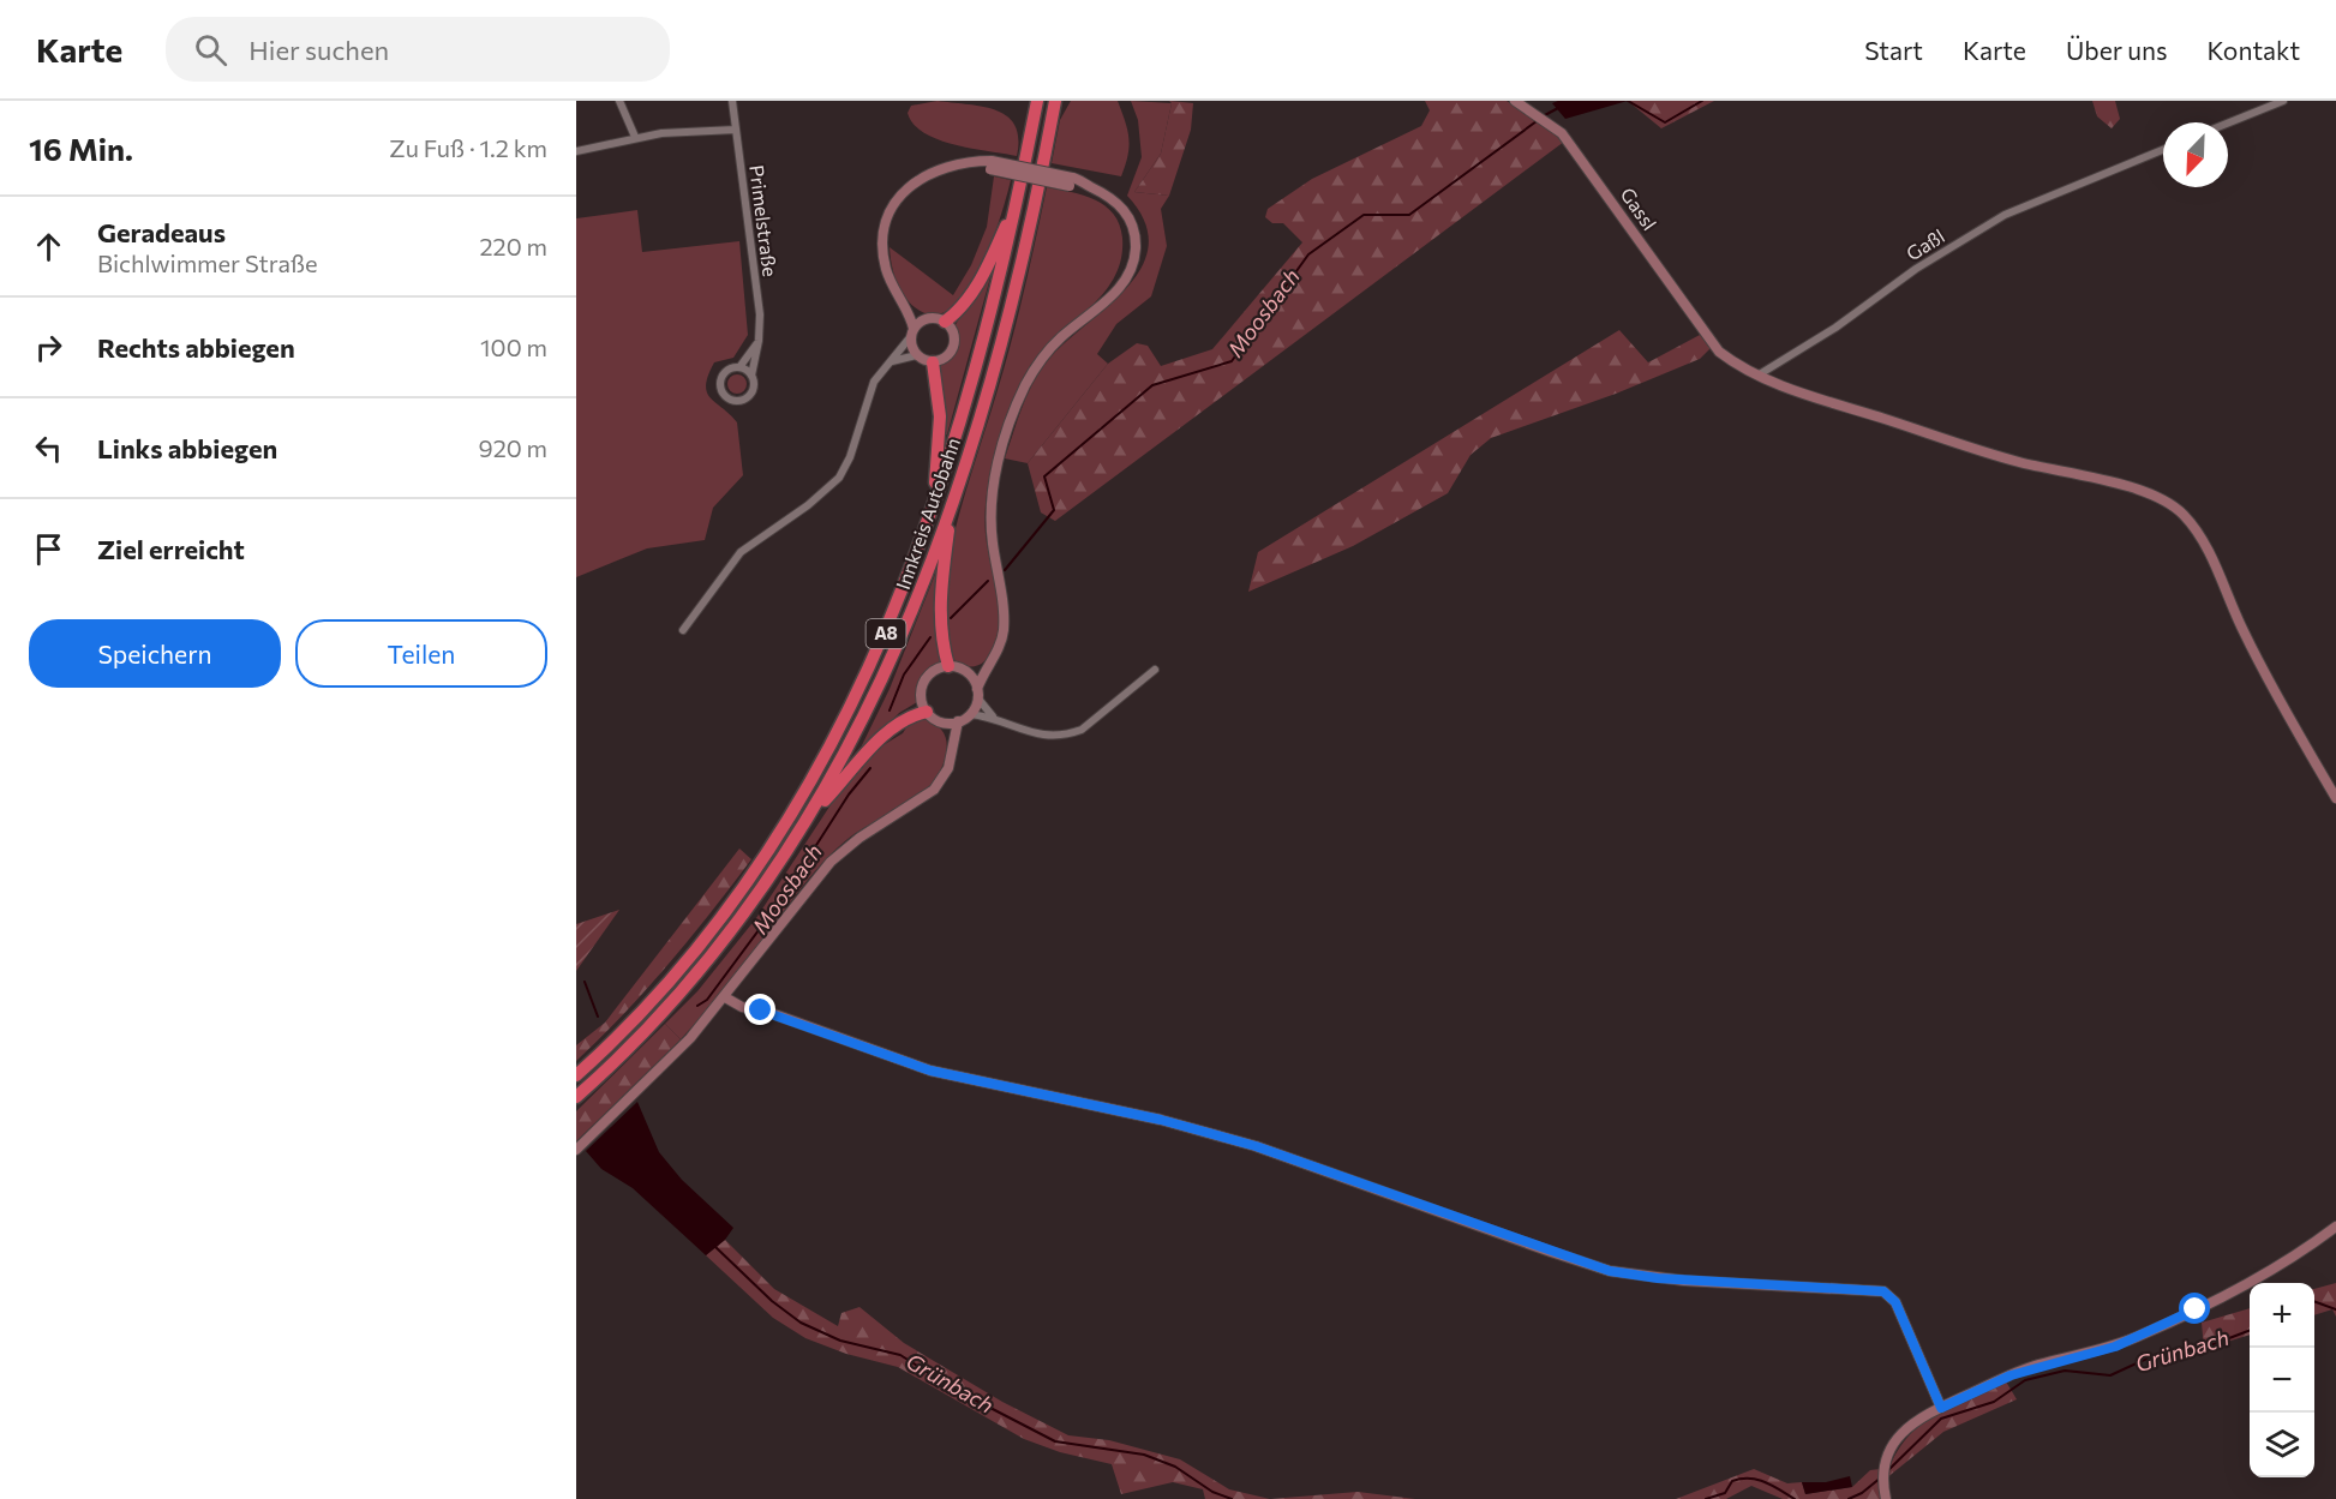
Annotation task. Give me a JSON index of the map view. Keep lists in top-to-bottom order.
{
  "streets": {
    "highway": ["Innkreis Autobahn", "A8"],
    "street": ["Gassl", "Primelstraße", "Gaßl"]
  },
  "crossings": [
    ["Gassl", "Gaßl"]
  ],
  "water": ["Moosbach", "Grünbach"],
  "north": "bottom left",
  "page": {
    "header": "Karte",
    "search": "Hier suchen",
    "nav": [
      "Start",
      "Karte",
      "Über uns",
      "Kontakt"
    ],
    "heading": ["16 Min.", "Zu Fuß · 1.2 km"],
    "list": [
      ["Geradeaus", "Bichlwimmer Straße", "220 m"],
      ["Rechts abbiegen", "100 m"],
      ["Links abbiegen", "920 m"],
      "Ziel erreicht"
    ],
    "buttons": ["Speichern", "Teilen"],
    "map_buttons": ["+", "−"]
  }
}
